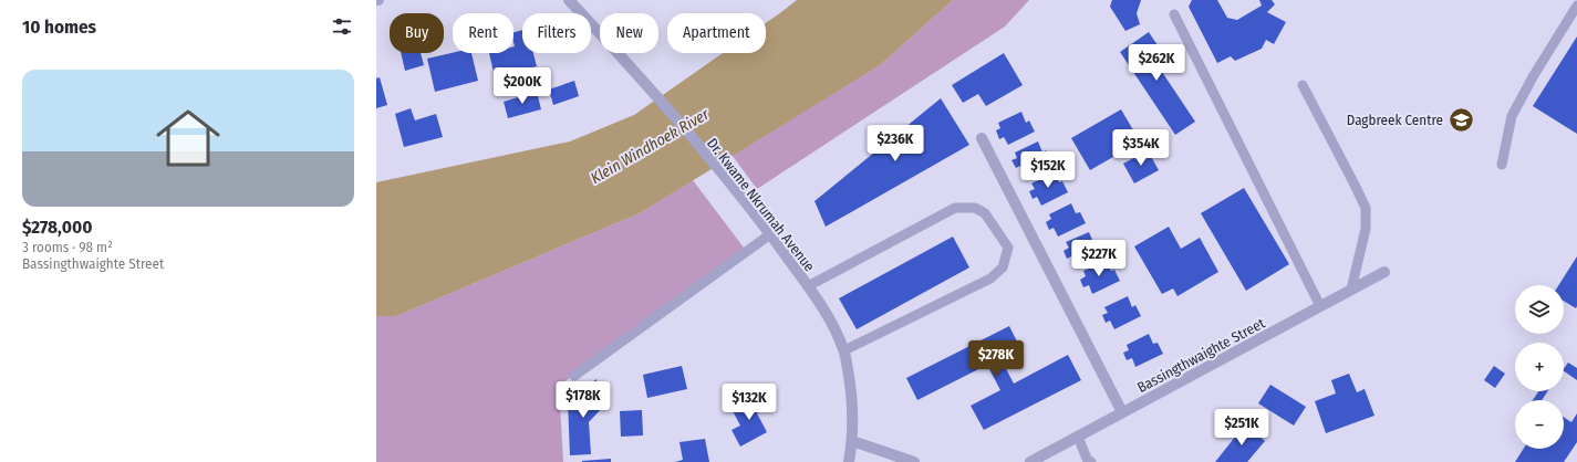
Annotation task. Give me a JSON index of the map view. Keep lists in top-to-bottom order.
{
  "streets": {
    "street": ["Dr. Kwame Nkrumah Avenue", "Bassingthwaighte Street"]
  },
  "water": ["Klein Windhoek River"],
  "places": {
    "school or university": ["Dagbreek Centre"]
  },
  "page": {
    "heading": "10 homes",
    "chip": [
      "Buy",
      "Rent",
      "Filters",
      "New",
      "Apartment"
    ],
    "price": [
      "$262K",
      "$200K",
      "$236K",
      "$354K",
      "$152K",
      "$227K",
      "$278K",
      "$178K",
      "$132K",
      "$251K"
    ],
    "list": [
      {
        "name": "$278,000",
        "note": "3 rooms · 98 m² · Bassingthwaighte Street"
      }
    ],
    "map_buttons": ["+", "−"]
  }
}
